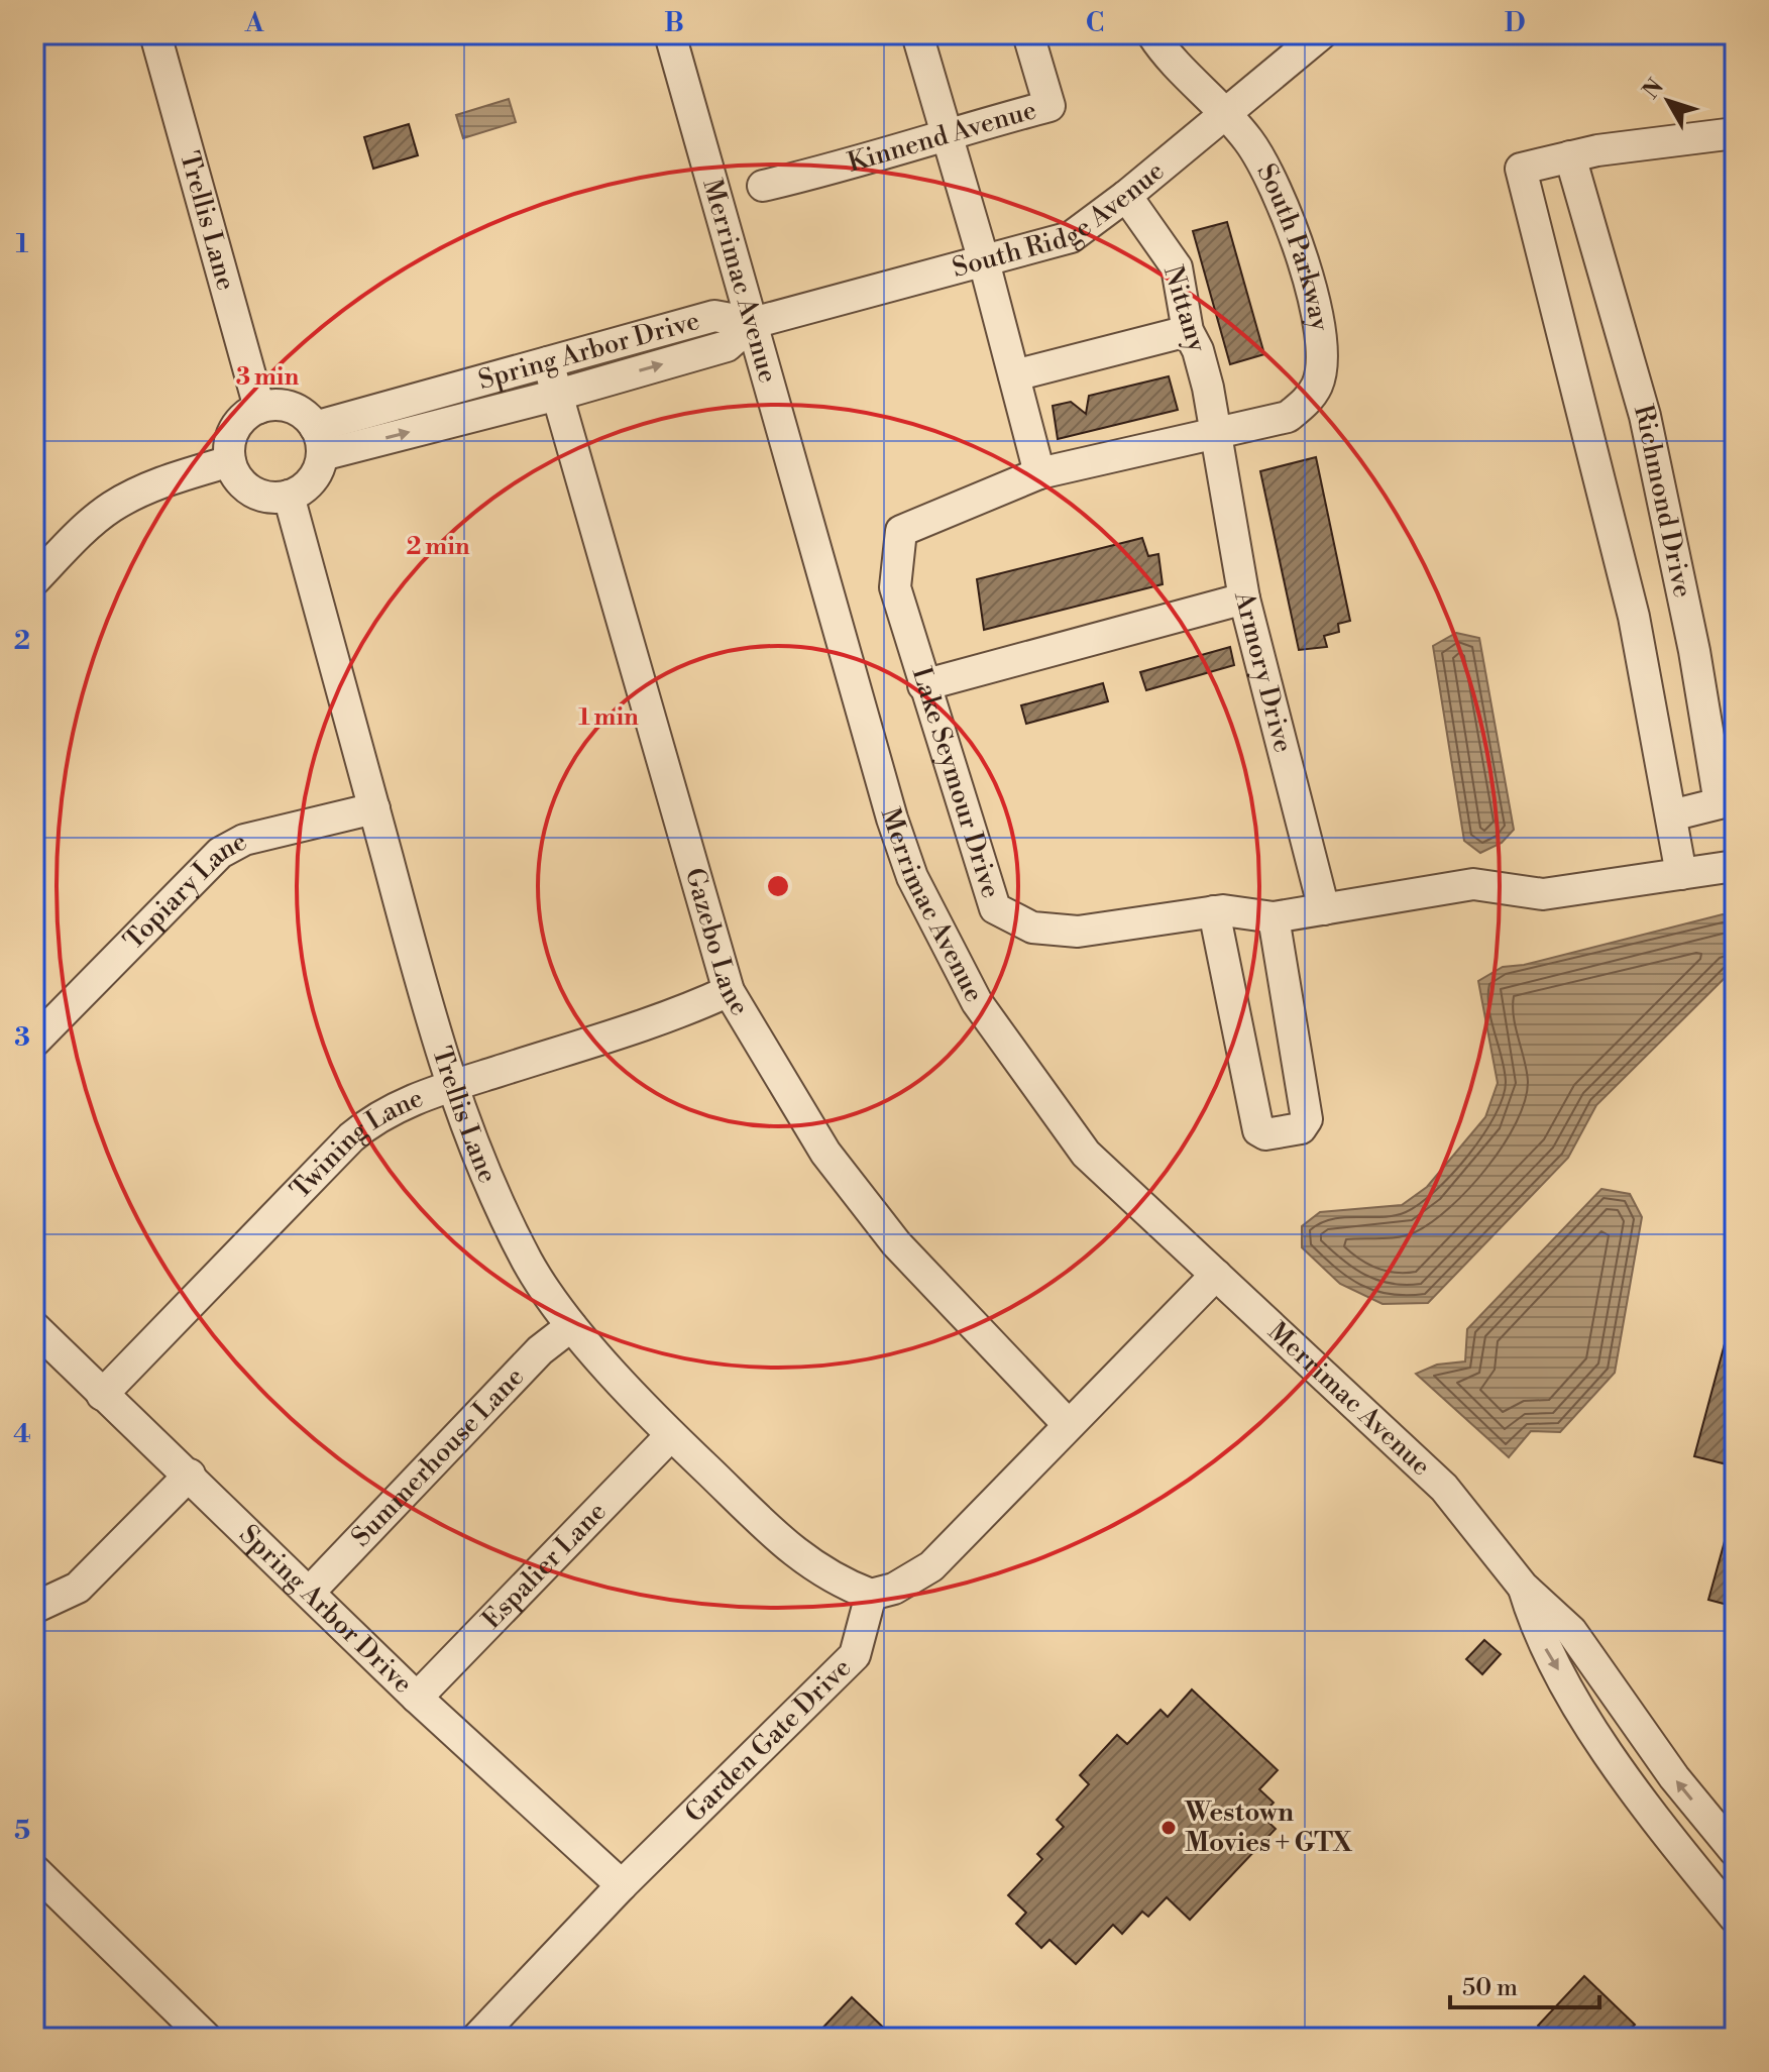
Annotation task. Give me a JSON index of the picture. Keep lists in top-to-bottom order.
{
  "streets": {
    "street": [
      "Kinnend Avenue",
      "South Ridge Avenue",
      "Trellis Lane",
      "South Parkway",
      "Merrimac Avenue",
      "Nittany",
      "Spring Arbor Drive",
      "Richmond Drive",
      "Armory Drive",
      "Lake Seymour Drive",
      "Topiary Lane",
      "Gazebo Lane",
      "Twining Lane",
      "Summerhouse Lane",
      "Espalier Lane",
      "Garden Gate Drive"
    ]
  },
  "crossings": [
    ["South Ridge Avenue", "South Parkway"],
    ["South Ridge Avenue", "Merrimac Avenue"],
    ["South Ridge Avenue", "Nittany"],
    ["South Ridge Avenue", "Spring Arbor Drive"],
    ["Trellis Lane", "Spring Arbor Drive"],
    ["Trellis Lane", "Topiary Lane"],
    ["Trellis Lane", "Twining Lane"],
    ["Trellis Lane", "Summerhouse Lane"],
    ["Trellis Lane", "Espalier Lane"],
    ["Trellis Lane", "Garden Gate Drive"],
    ["South Parkway", "Nittany"],
    ["South Parkway", "Armory Drive"],
    ["South Parkway", "Lake Seymour Drive"],
    ["Merrimac Avenue", "Spring Arbor Drive"],
    ["Nittany", "Armory Drive"],
    ["Nittany", "Lake Seymour Drive"],
    ["Spring Arbor Drive", "Gazebo Lane"],
    ["Spring Arbor Drive", "Twining Lane"],
    ["Spring Arbor Drive", "Summerhouse Lane"],
    ["Spring Arbor Drive", "Espalier Lane"],
    ["Spring Arbor Drive", "Garden Gate Drive"],
    ["Richmond Drive", "Lake Seymour Drive"],
    ["Armory Drive", "Lake Seymour Drive"],
    ["Gazebo Lane", "Twining Lane"]
  ],
  "places": ["Westown Movies + GTX"],
  "scale_bar": "50 m",
  "north": "top left",
  "grid": {
    "columns": [
      "A",
      "B",
      "C",
      "D"
    ],
    "rows": [
      "1",
      "2",
      "3",
      "4",
      "5"
    ]
  },
  "rings": ["3 min", "2 min", "1 min"]
}
